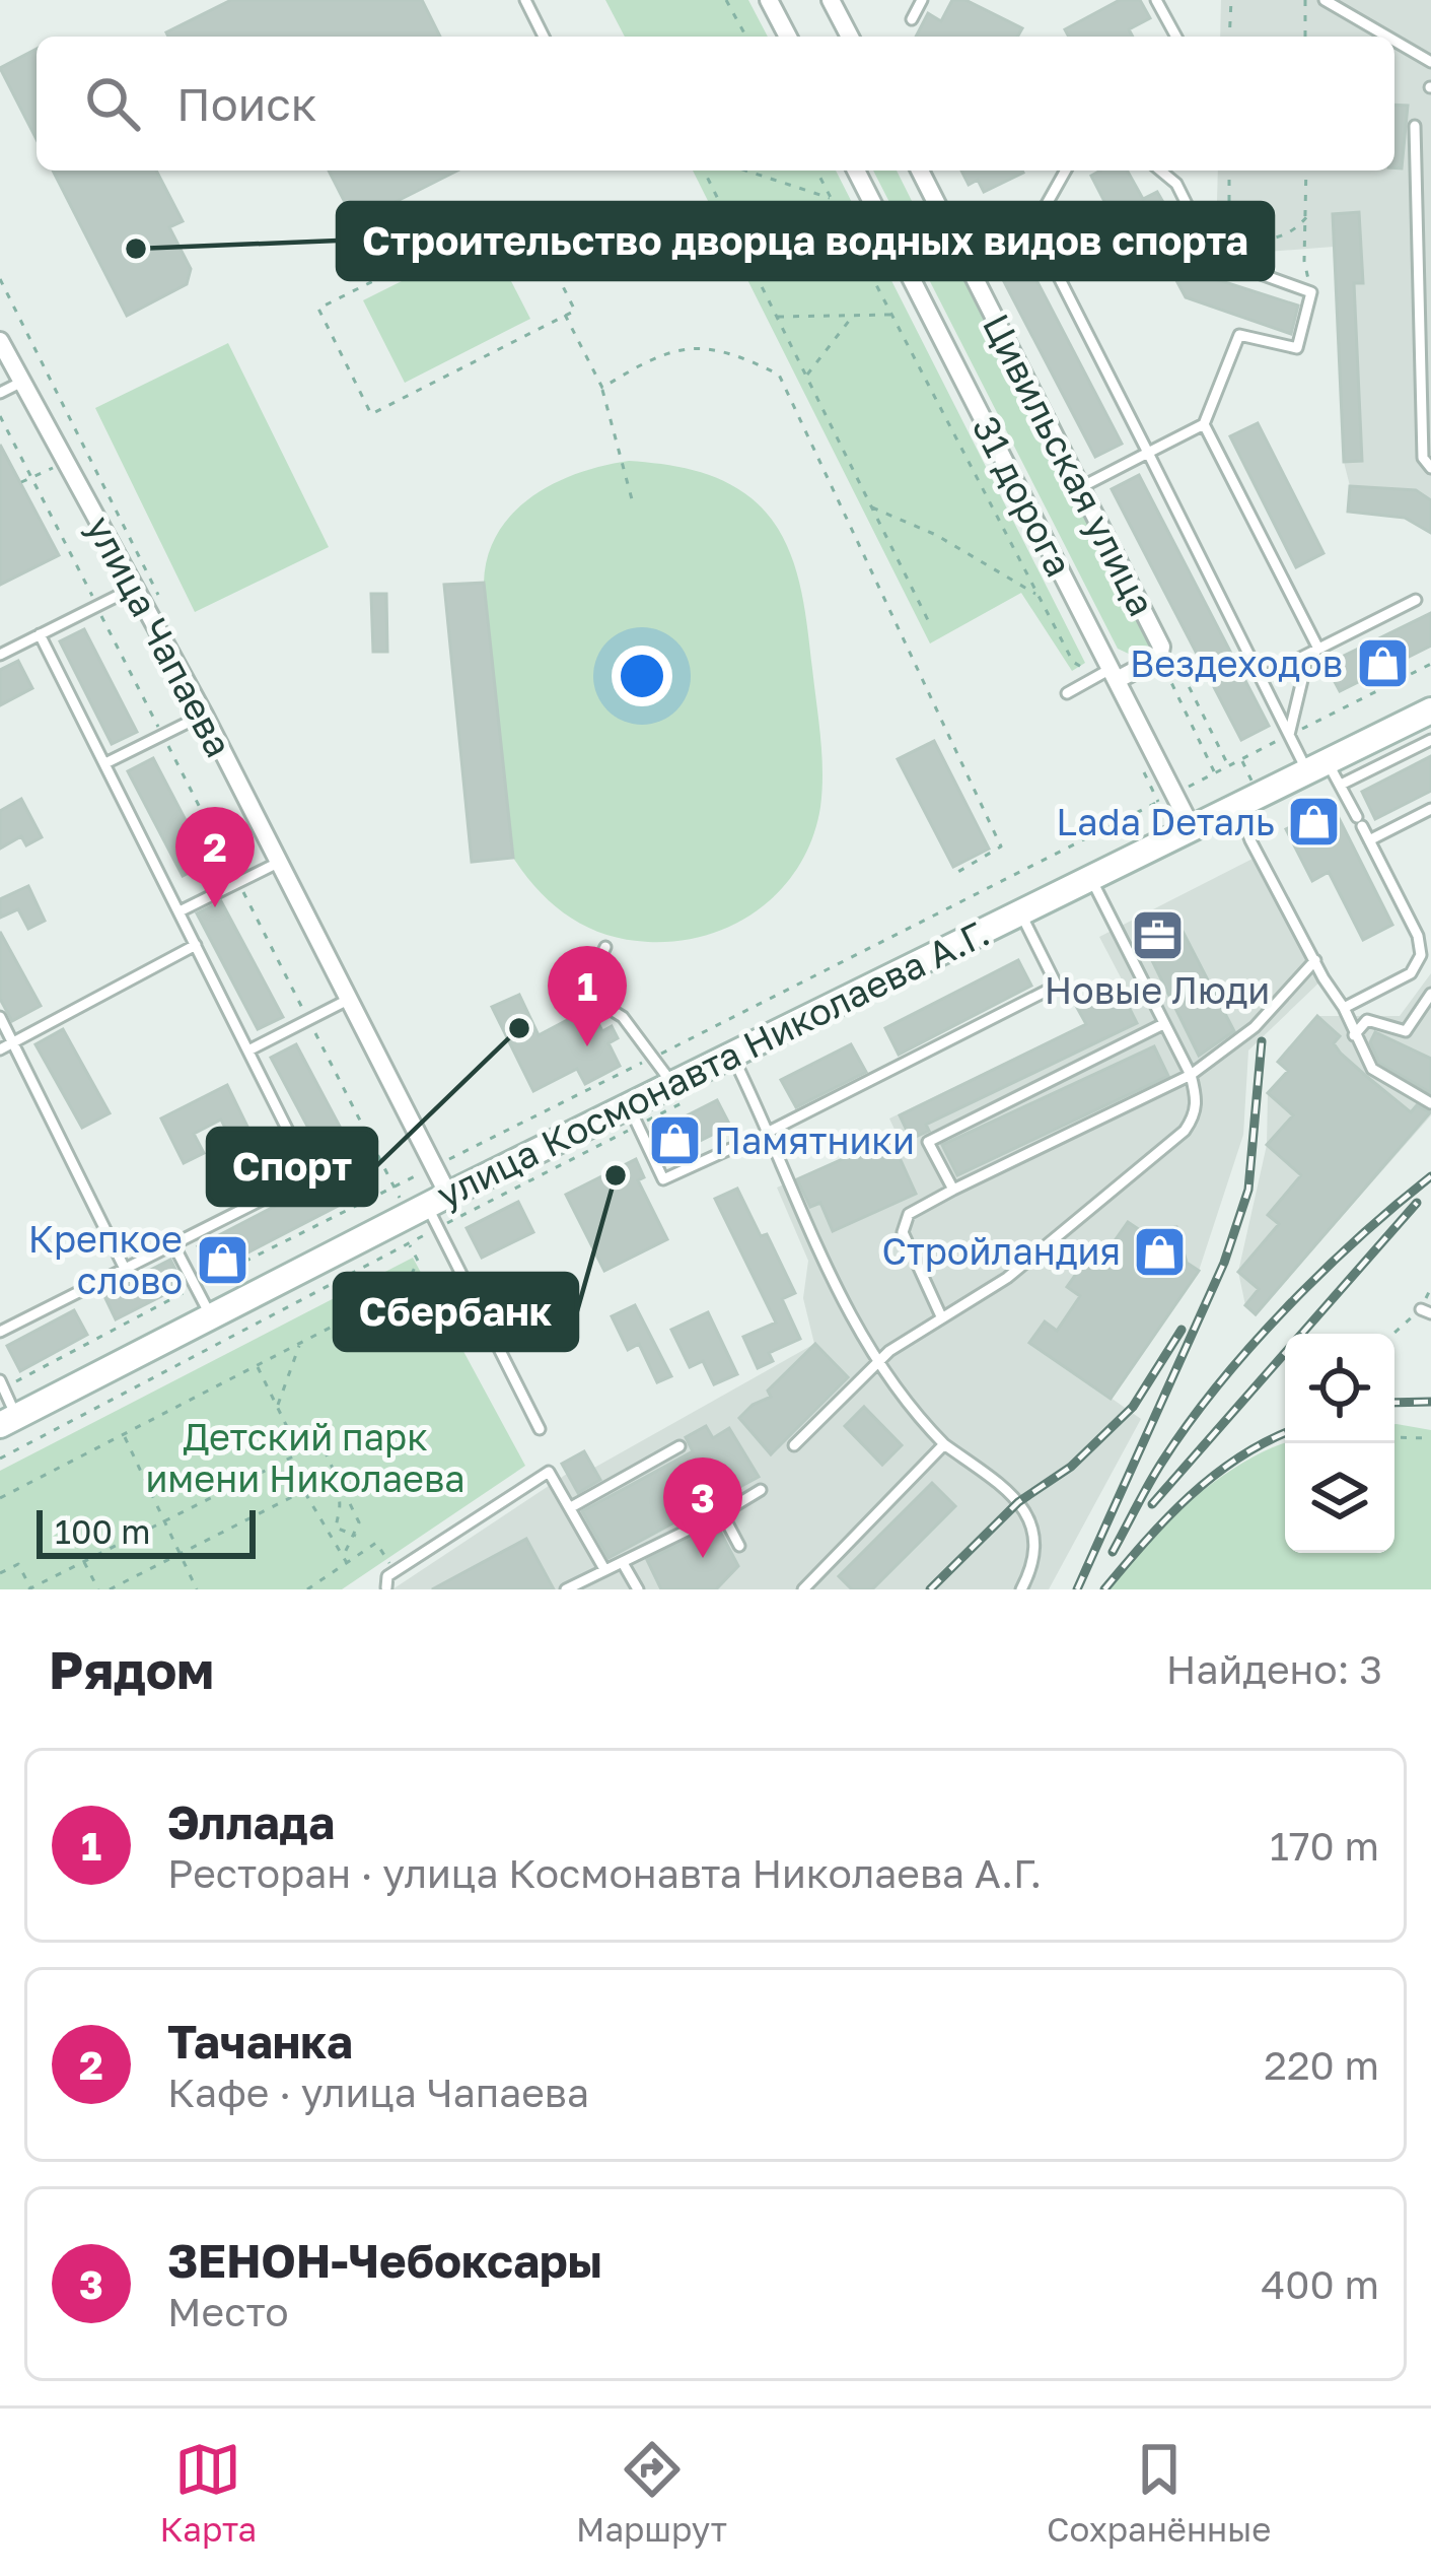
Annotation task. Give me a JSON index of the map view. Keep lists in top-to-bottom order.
{
  "streets": {
    "street": [
      "Цивильская улица",
      "31 дорога",
      "улица Чапаева",
      "улица Космонавта Николаева А.Г."
    ]
  },
  "crossings": [
    ["Цивильская улица", "31 дорога"],
    ["31 дорога", "улица Космонавта Николаева А.Г."],
    ["улица Чапаева", "улица Космонавта Николаева А.Г."]
  ],
  "parks": ["Детский парк имени Николаева"],
  "places": {
    "other": ["Строительство дворца водных видов спорта", "Спорт", "Сбербанк"],
    "shop": [
      "Вездеходов",
      "Lada Dеталь",
      "Памятники",
      "Стройландия",
      "Крепкое слово"
    ],
    "office": ["Новые Люди"]
  },
  "scale_bar": "100 m",
  "page": {
    "search": "Поиск",
    "pins": ["2", "1", "3"],
    "scale": "100 m",
    "heading": ["Рядом", "Найдено: 3"],
    "list": [
      {
        "mark": "1",
        "name": "Эллада",
        "note": "Ресторан · улица Космонавта Николаева А.Г.",
        "value": "170 m"
      },
      {
        "mark": "2",
        "name": "Тачанка",
        "note": "Кафе · улица Чапаева",
        "value": "220 m"
      },
      {
        "mark": "3",
        "name": "ЗЕНОН-Чебоксары",
        "note": "Место",
        "value": "400 m"
      }
    ],
    "nav": ["Карта", "Маршрут", "Сохранённые"]
  }
}
